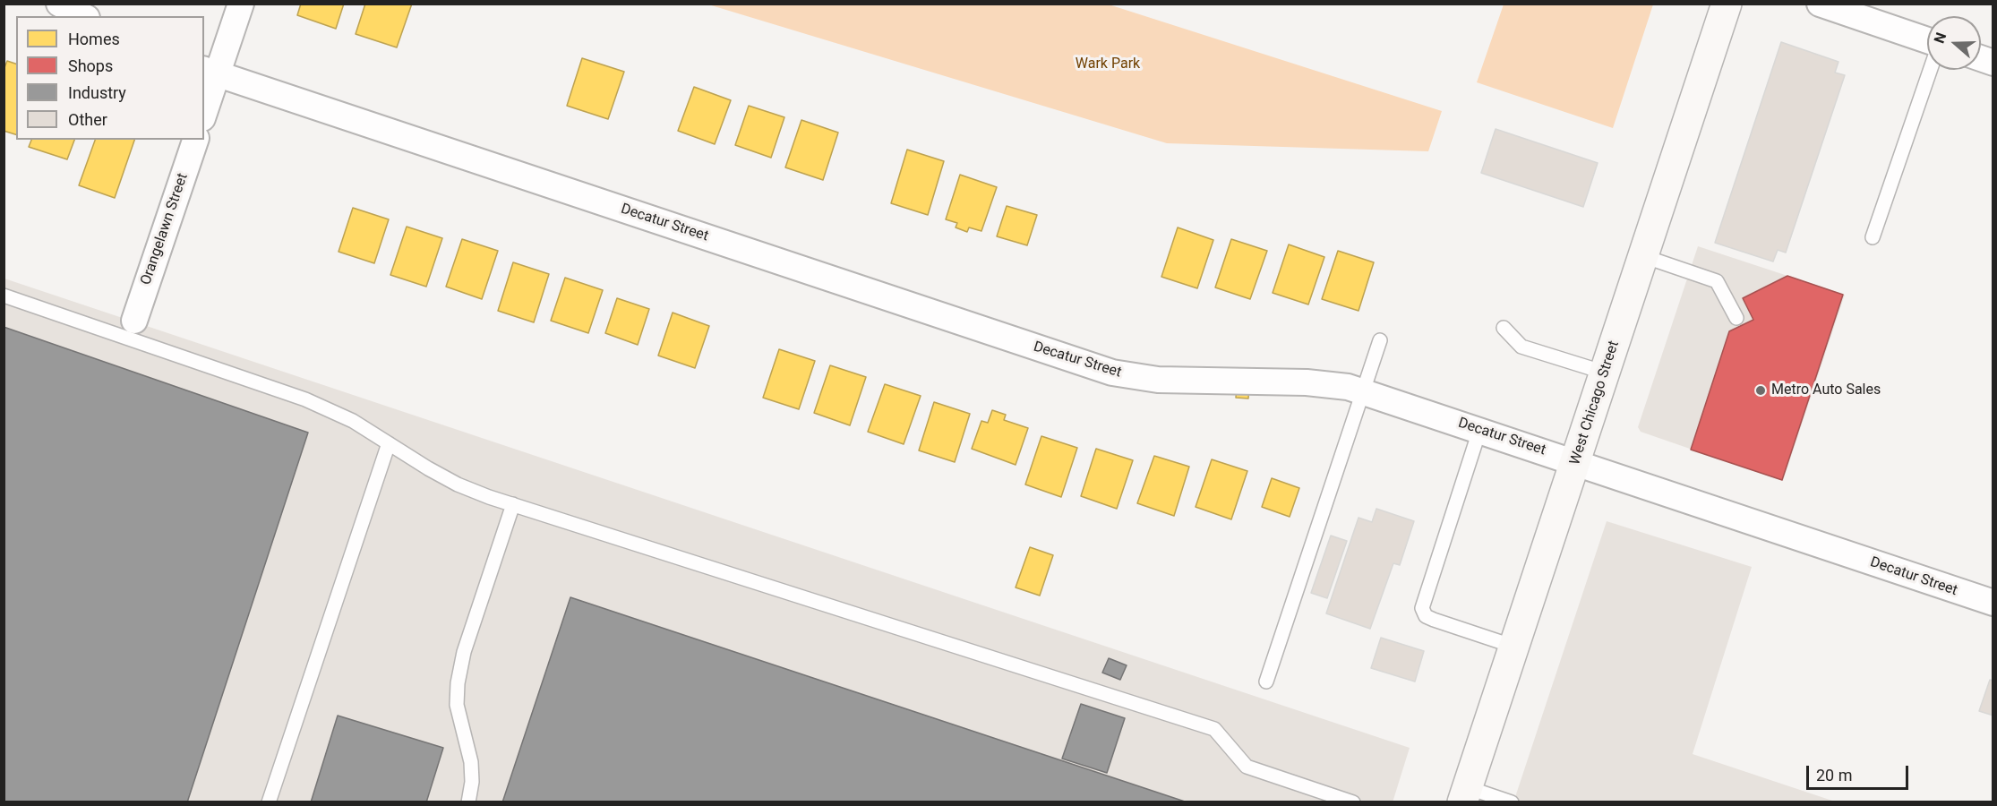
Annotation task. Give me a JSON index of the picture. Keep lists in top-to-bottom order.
{
  "streets": {
    "street": ["Decatur Street", "Orangelawn Street", "West Chicago Street"]
  },
  "crossings": [
    ["Decatur Street", "West Chicago Street"]
  ],
  "parks": ["Wark Park"],
  "places": ["Metro Auto Sales"],
  "legend": [
    "Homes",
    "Shops",
    "Industry",
    "Other"
  ],
  "scale_bar": "20 m",
  "north": "left"
}
